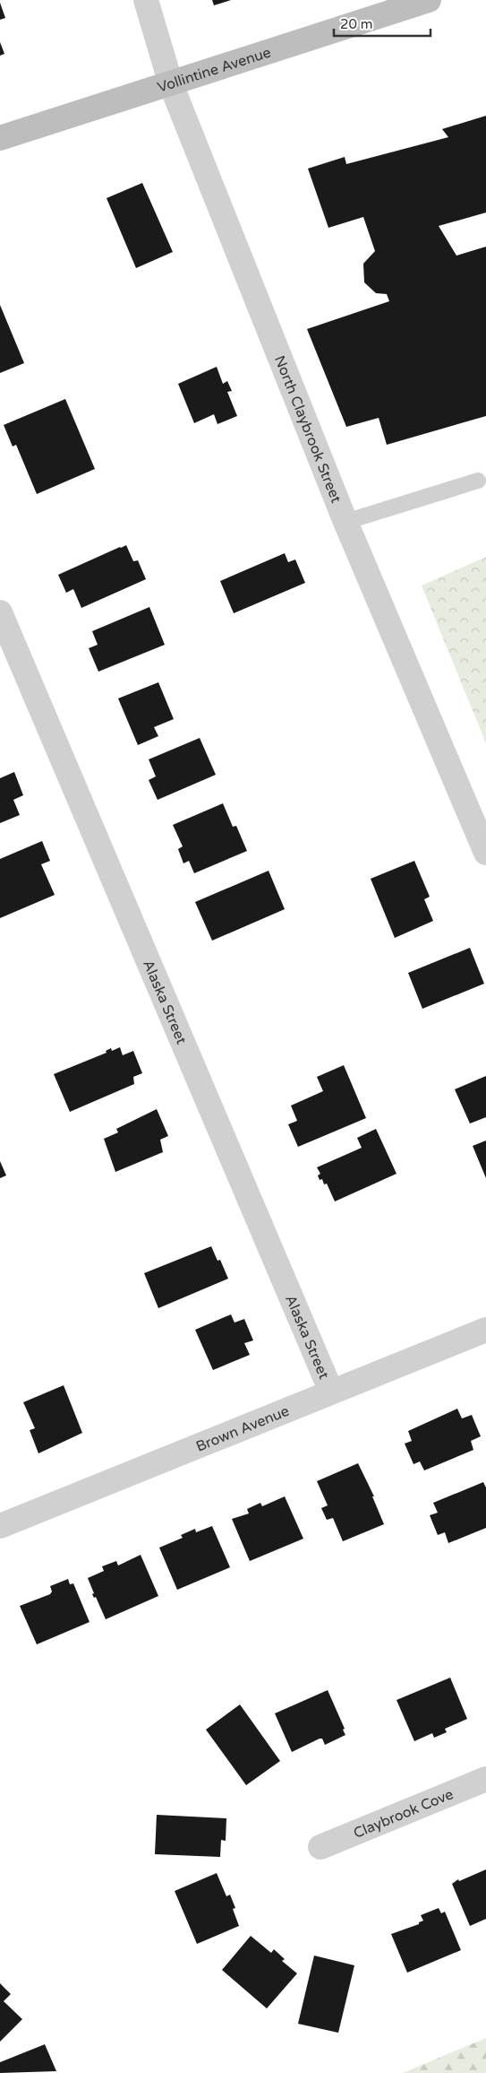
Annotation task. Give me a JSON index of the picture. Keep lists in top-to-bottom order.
{
  "streets": {
    "street": [
      "Vollintine Avenue",
      "North Claybrook Street",
      "Alaska Street",
      "Brown Avenue",
      "Claybrook Cove"
    ]
  },
  "crossings": [
    ["Vollintine Avenue", "North Claybrook Street"],
    ["Alaska Street", "Brown Avenue"]
  ],
  "scale_bar": "20 m"
}
